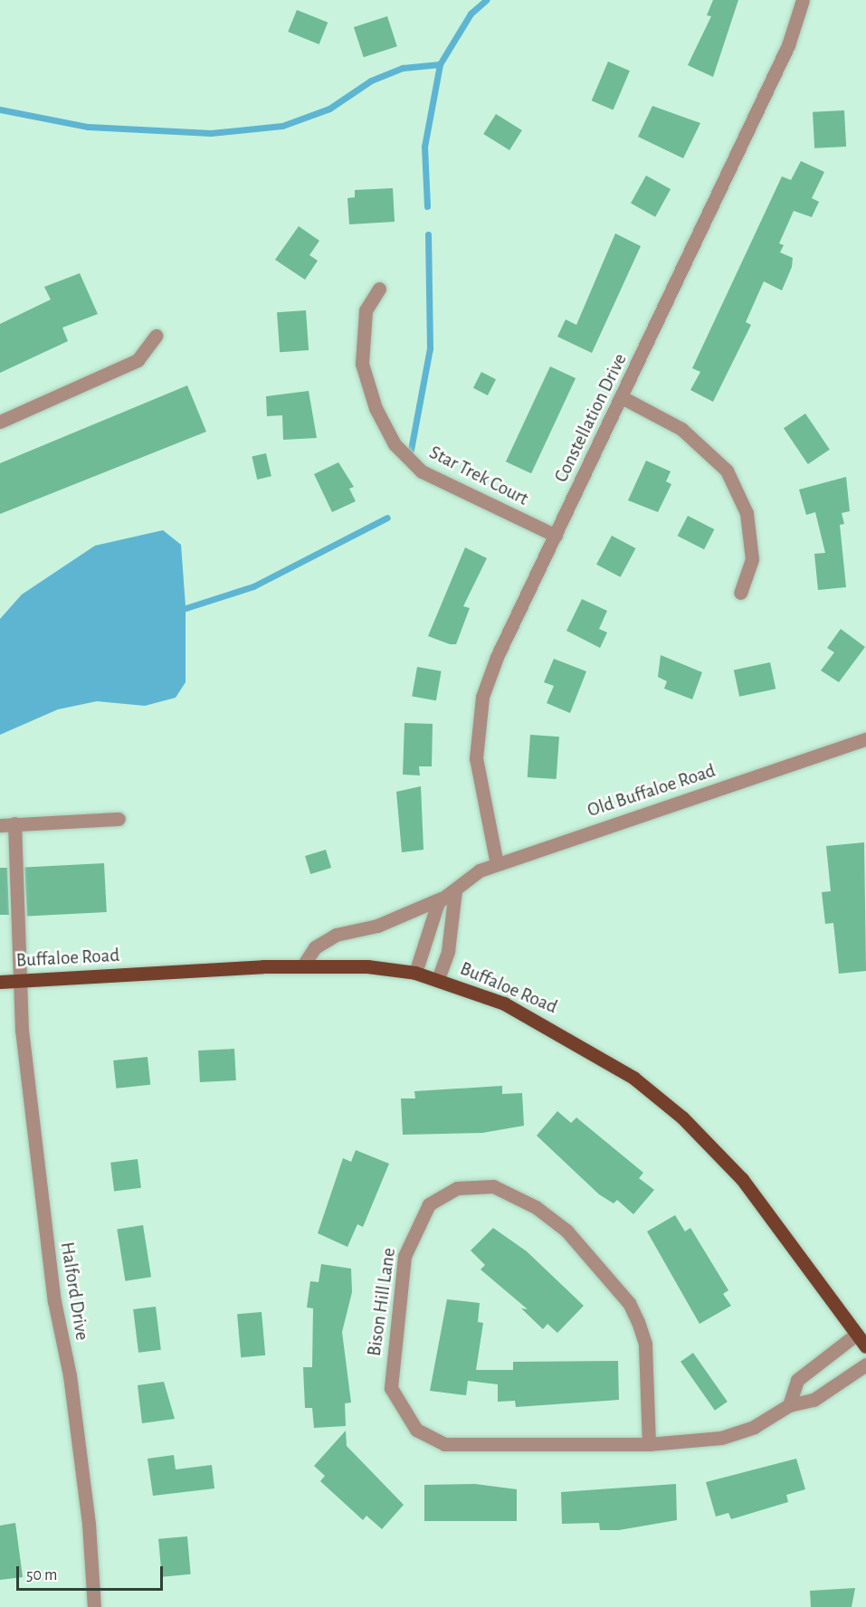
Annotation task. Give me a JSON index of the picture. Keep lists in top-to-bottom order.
{
  "streets": {
    "main road": ["Buffaloe Road"],
    "street": [
      "Constellation Drive",
      "Star Trek Court",
      "Old Buffaloe Road",
      "Halford Drive",
      "Bison Hill Lane"
    ]
  },
  "crossings": [
    ["Constellation Drive", "Star Trek Court"],
    ["Constellation Drive", "Old Buffaloe Road"],
    ["Old Buffaloe Road", "Buffaloe Road"],
    ["Buffaloe Road", "Halford Drive"]
  ],
  "scale_bar": "50 m"
}
